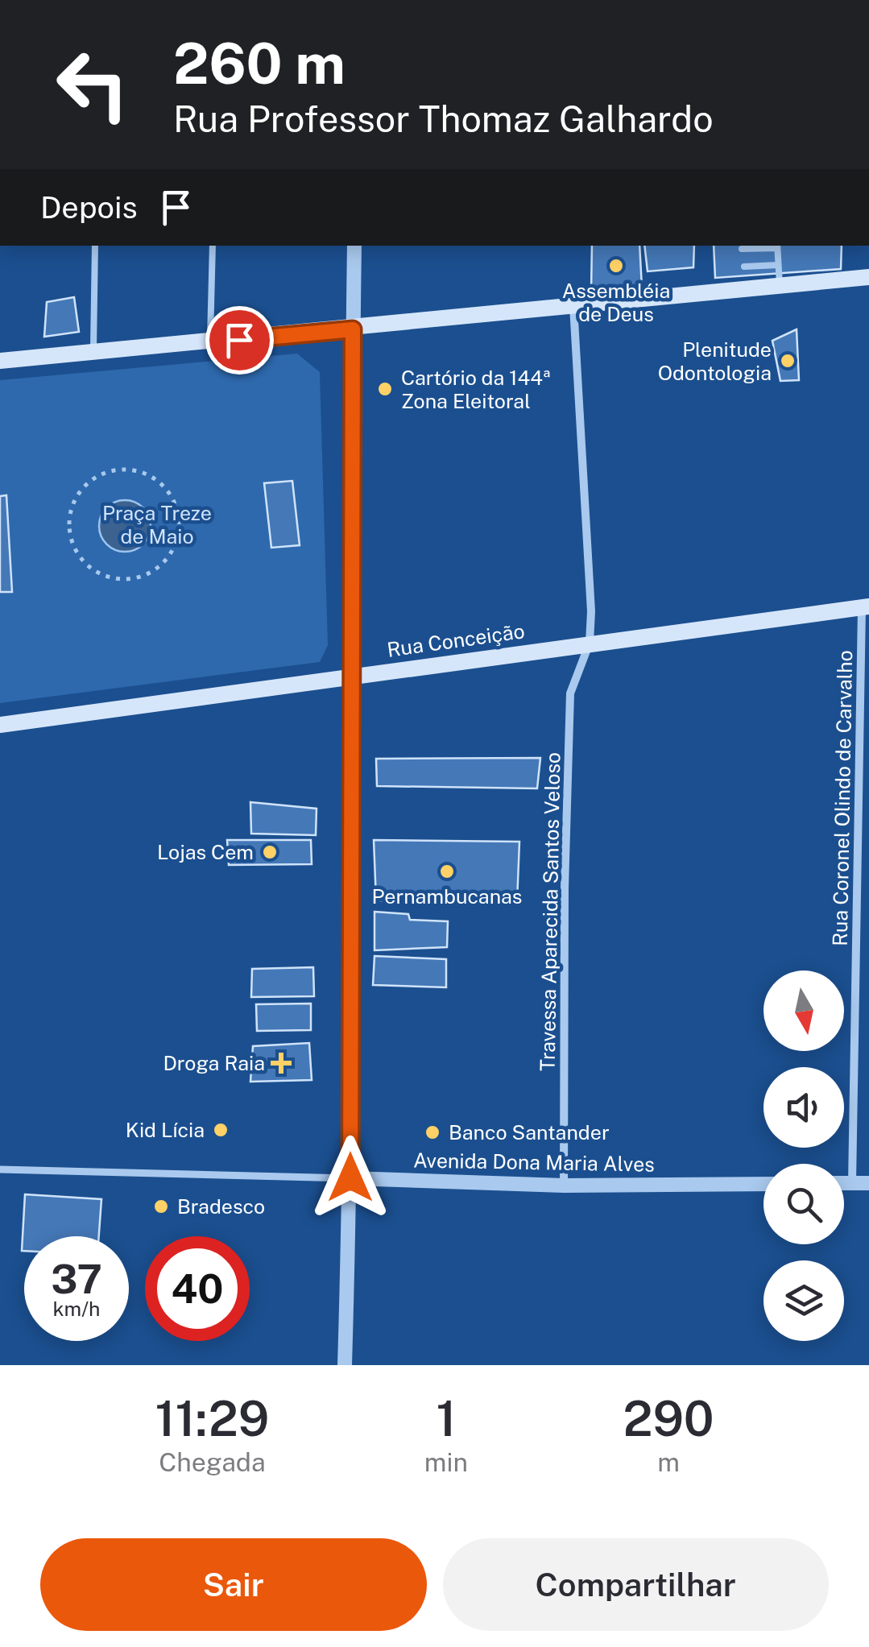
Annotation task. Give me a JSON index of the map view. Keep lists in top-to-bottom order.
{
  "streets": {
    "main road": ["Rua Conceição"],
    "street": ["Rua Coronel Olindo de Carvalho", "Travessa Aparecida Santos Veloso", "Avenida Dona Maria Alves"]
  },
  "crossings": [
    ["Rua Conceição", "Rua Coronel Olindo de Carvalho"],
    ["Rua Conceição", "Travessa Aparecida Santos Veloso"],
    ["Travessa Aparecida Santos Veloso", "Avenida Dona Maria Alves"]
  ],
  "parks": ["Praça Treze de Maio"],
  "places": {
    "other": [
      "Assembléia de Deus",
      "Plenitude Odontologia",
      "Cartório da 144ª Zona Eleitoral",
      "Lojas Cem",
      "Pernambucanas",
      "Kid Lícia",
      "Banco Santander",
      "Bradesco"
    ],
    "health": ["Droga Raia"]
  },
  "north": "bottom",
  "page": {
    "turn": ["260 m", "Rua Professor Thomaz Galhardo"],
    "then": "Depois",
    "speed": "37 km/h",
    "limit": "40",
    "eta": [
      "11:29",
      "Chegada",
      "1",
      "min",
      "290",
      "m"
    ],
    "buttons": ["Sair", "Compartilhar"]
  }
}
